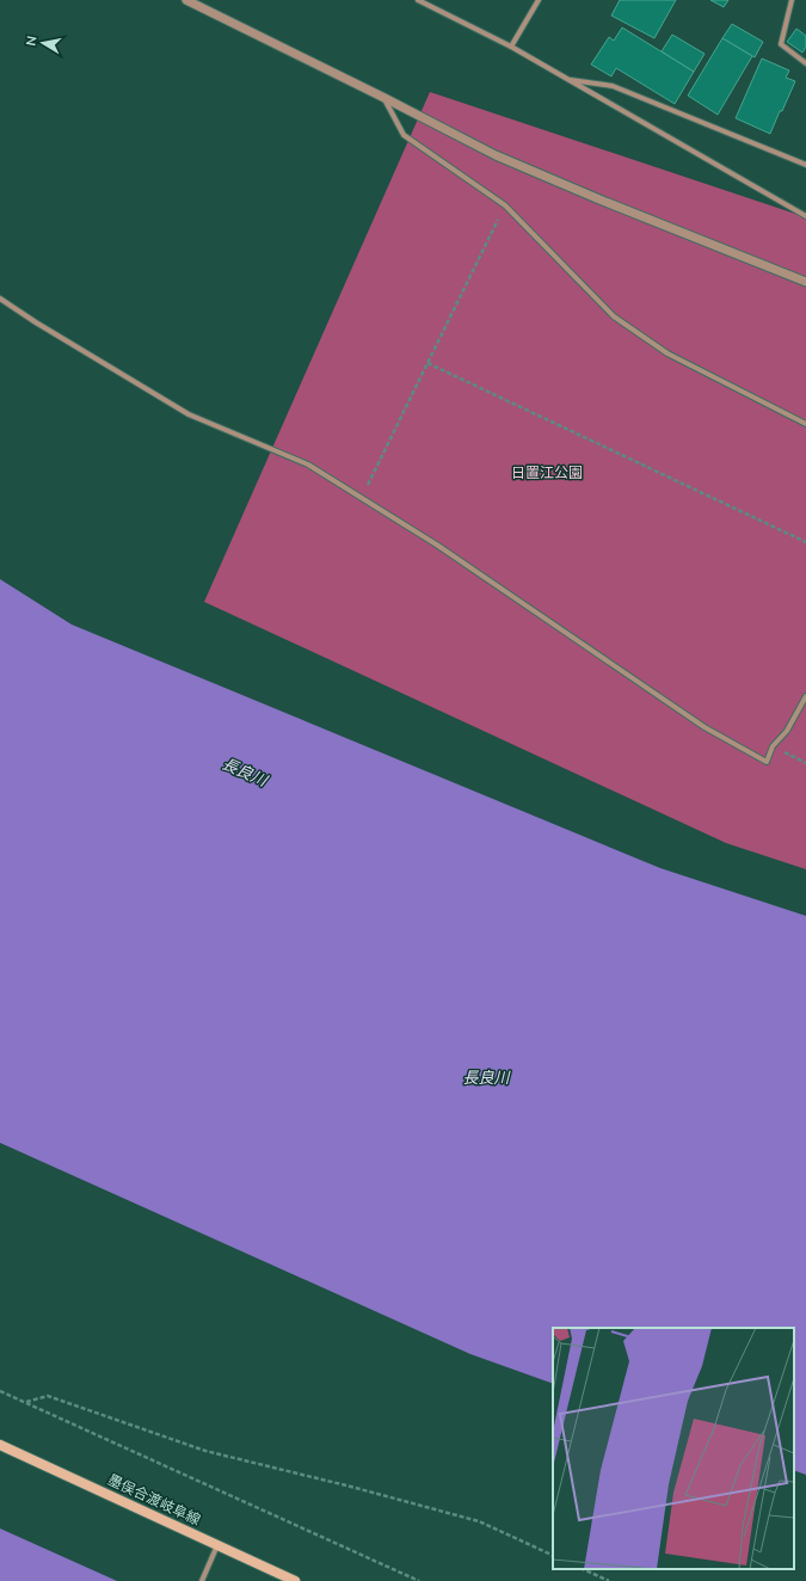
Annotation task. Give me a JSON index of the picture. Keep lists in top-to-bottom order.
{
  "streets": {
    "main road": ["墨俣合渡岐阜線"]
  },
  "water": ["長良川"],
  "parks": ["日置江公園"],
  "north": "left"
}
